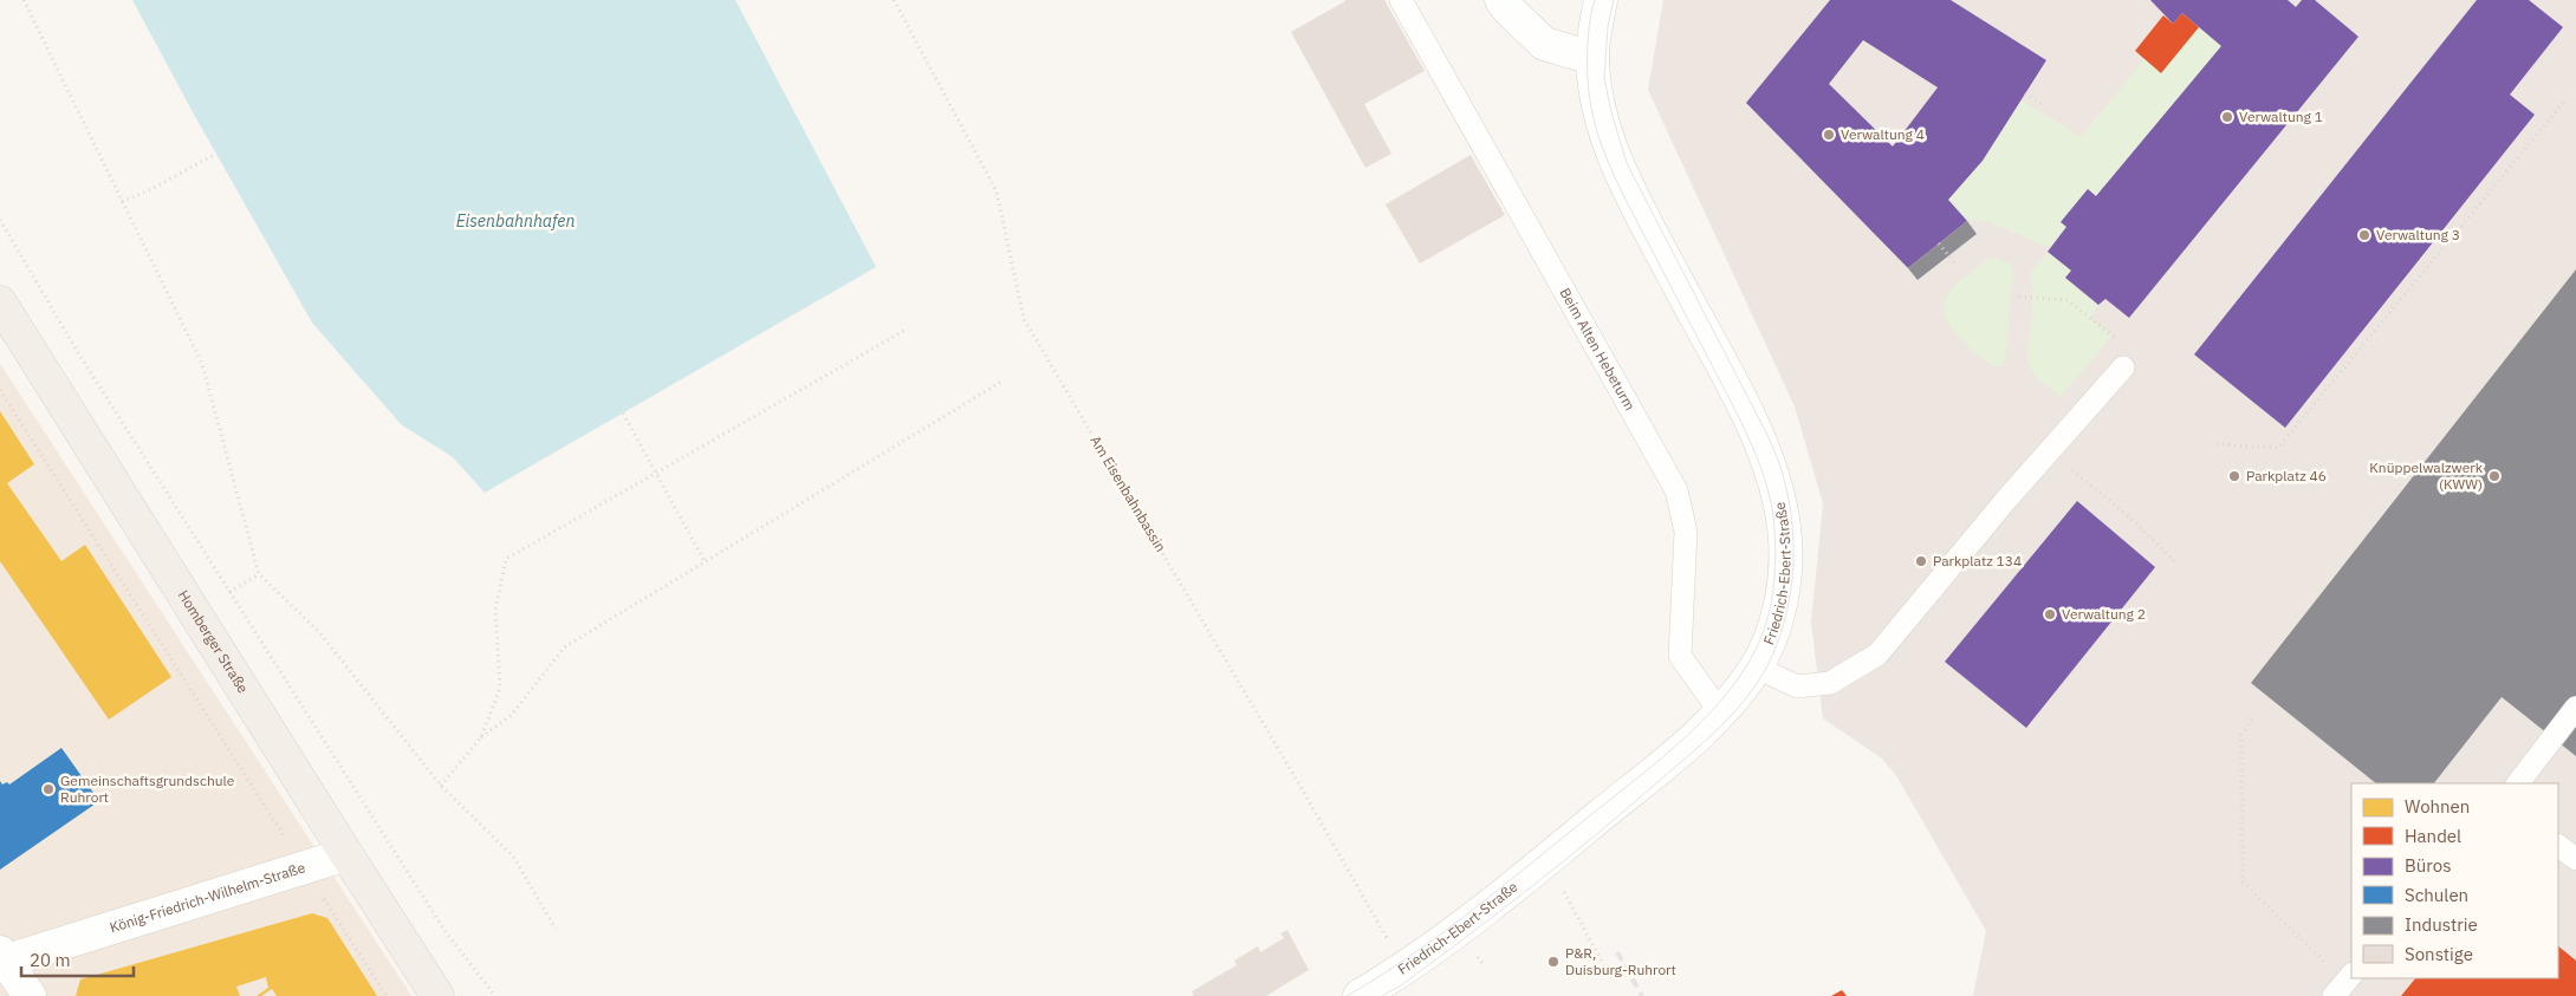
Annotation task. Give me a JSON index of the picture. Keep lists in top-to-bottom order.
{
  "streets": {
    "main road": ["Friedrich-Ebert-Straße", "Homberger Straße", "König-Friedrich-Wilhelm-Straße"],
    "lane": ["Beim Alten Hebeturm"],
    "path": ["Am Eisenbahnbassin"]
  },
  "crossings": [
    ["Beim Alten Hebeturm", "Friedrich-Ebert-Straße"],
    ["Am Eisenbahnbassin", "Friedrich-Ebert-Straße"],
    ["Homberger Straße", "König-Friedrich-Wilhelm-Straße"]
  ],
  "water": ["Eisenbahnhafen"],
  "places": [
    "Verwaltung 1",
    "Verwaltung 4",
    "Verwaltung 3",
    "Parkplatz 46",
    "Knüppelwalzwerk (KWW)",
    "Parkplatz 134",
    "Verwaltung 2",
    "Gemeinschaftsgrundschule Ruhrort",
    "P&R, Duisburg-Ruhrort"
  ],
  "legend": [
    "Wohnen",
    "Handel",
    "Büros",
    "Schulen",
    "Industrie",
    "Sonstige"
  ],
  "scale_bar": "20 m"
}
